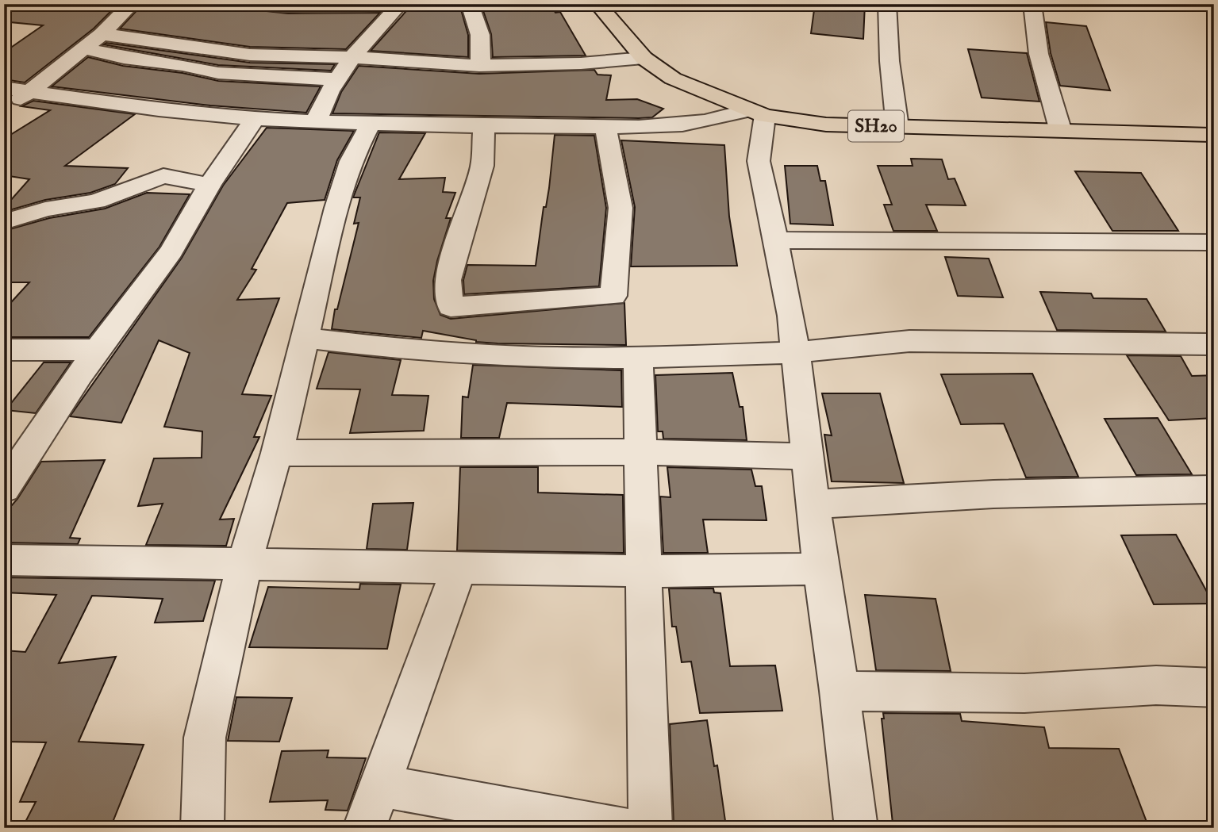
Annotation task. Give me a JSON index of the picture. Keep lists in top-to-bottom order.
{
  "streets": {
    "main road": ["SH20"]
  }
}
